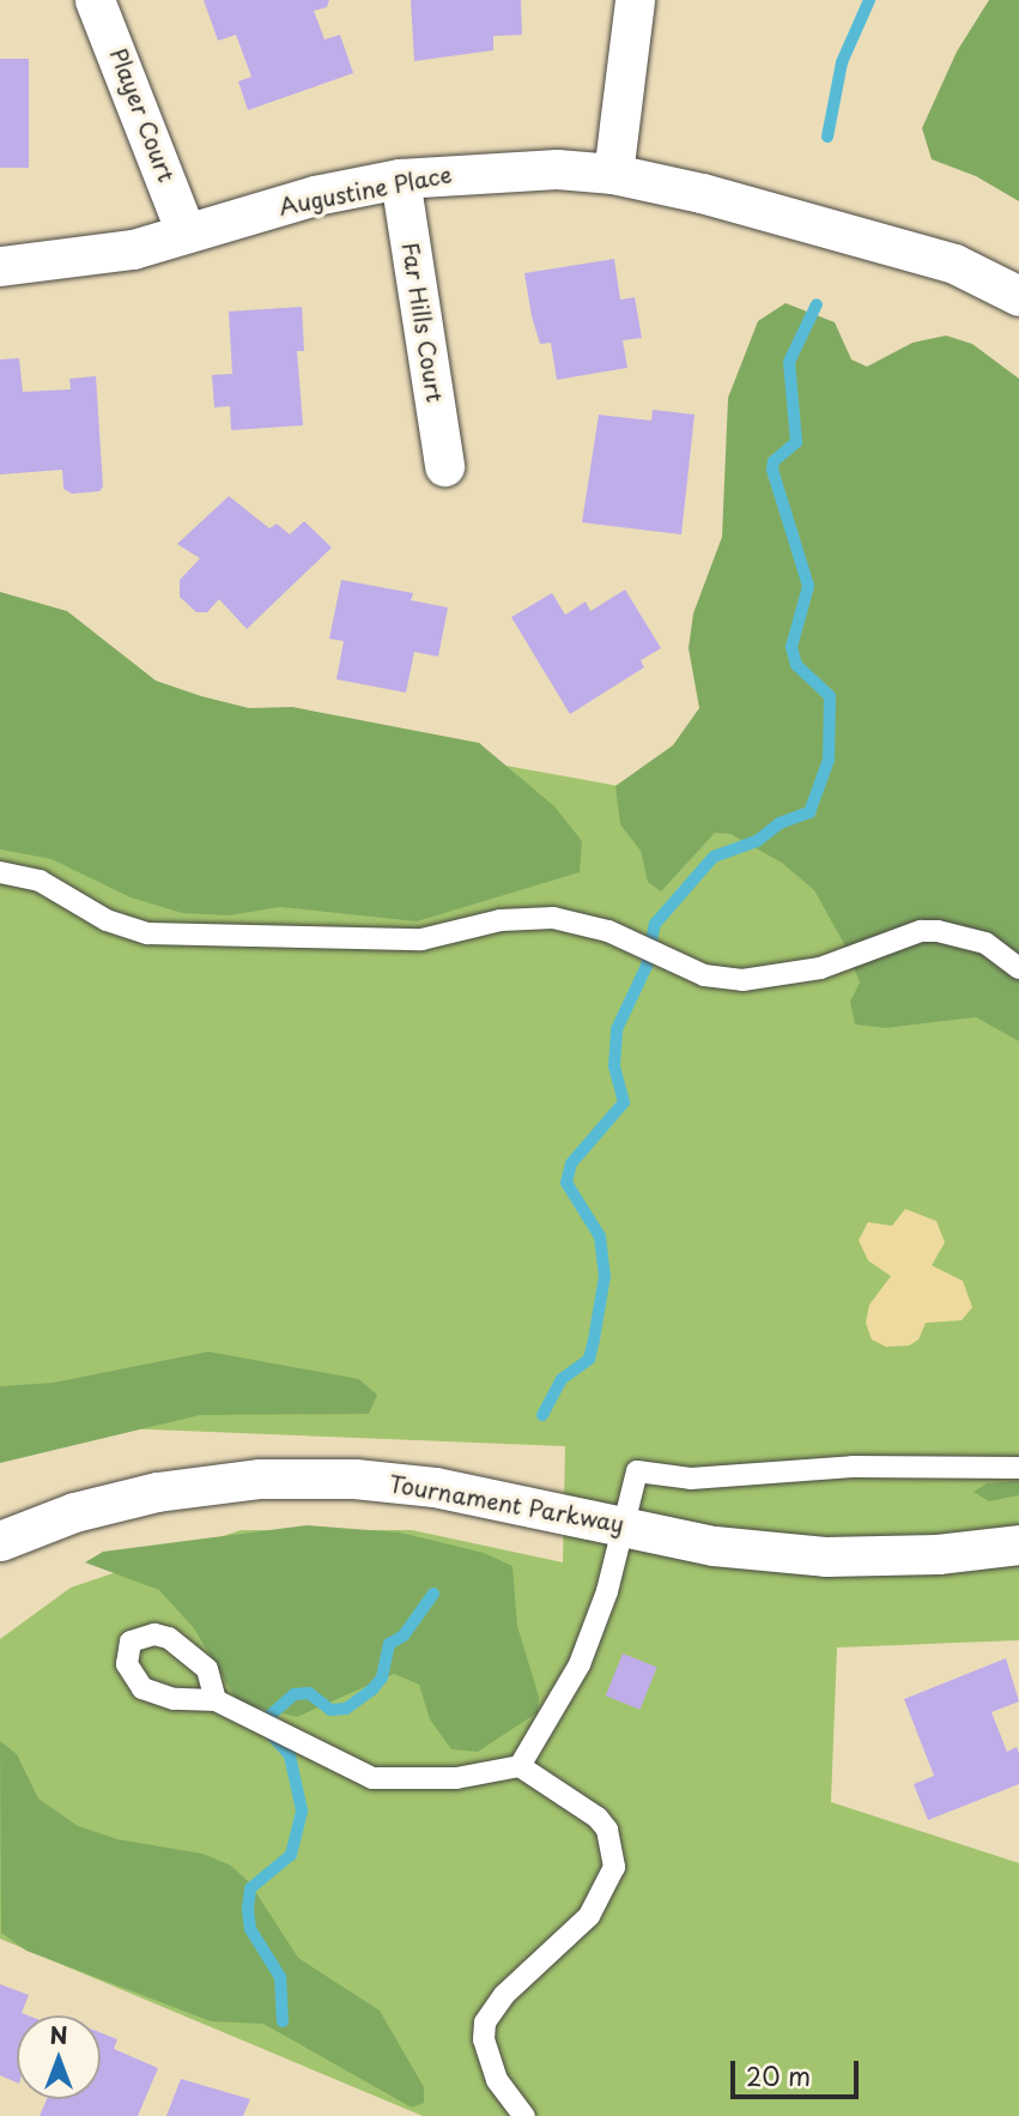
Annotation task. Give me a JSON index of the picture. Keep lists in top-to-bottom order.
{
  "streets": {
    "street": [
      "Player Court",
      "Augustine Place",
      "Far Hills Court",
      "Tournament Parkway"
    ]
  },
  "crossings": [
    ["Player Court", "Augustine Place"],
    ["Augustine Place", "Far Hills Court"]
  ],
  "scale_bar": "20 m",
  "north": "top"
}
